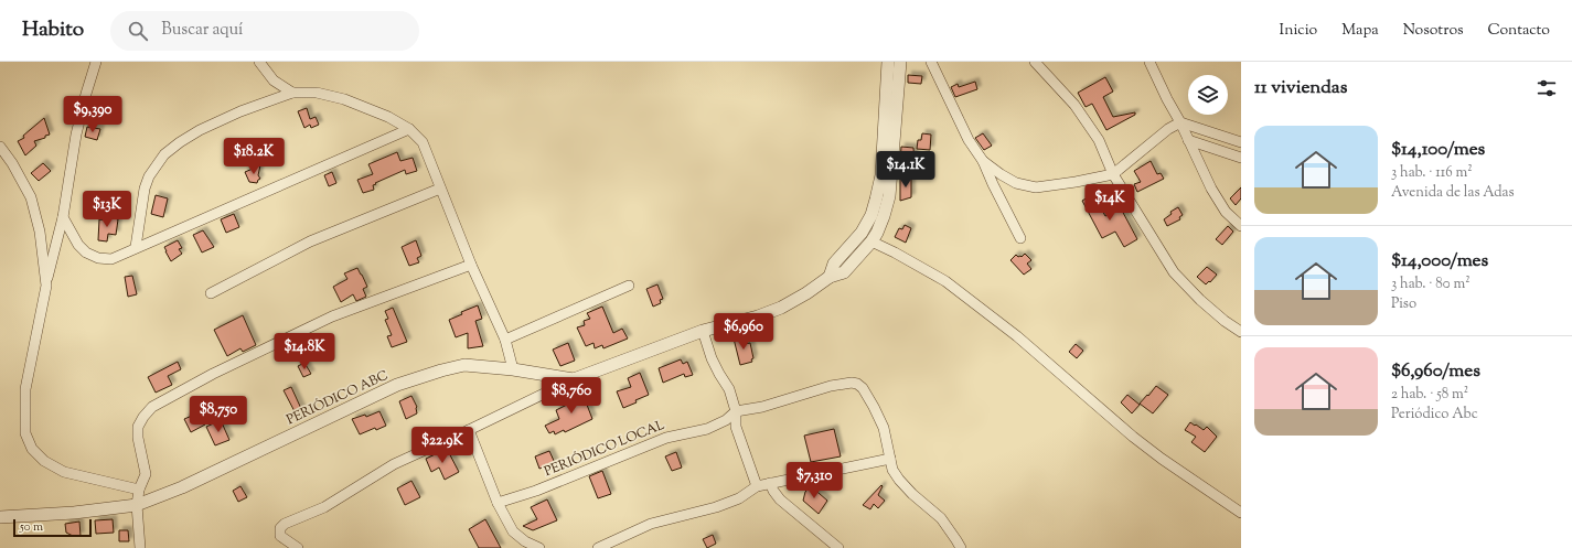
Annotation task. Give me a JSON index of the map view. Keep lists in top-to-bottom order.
{
  "streets": {
    "street": ["PERIÓDICO ABC", "PERIÓDICO LOCAL"]
  },
  "scale_bar": "50 m",
  "page": {
    "header": "Habito",
    "search": "Buscar aquí",
    "nav": [
      "Inicio",
      "Mapa",
      "Nosotros",
      "Contacto"
    ],
    "heading": "11 viviendas",
    "price": [
      "$9,390",
      "$18.2K",
      "$14.1K",
      "$14K",
      "$13K",
      "$6,960",
      "$14.8K",
      "$8,760",
      "$8,750",
      "$22.9K",
      "$7,310"
    ],
    "list": [
      {
        "name": "$14,100/mes",
        "note": "3 hab. · 116 m² · Avenida de las Adas"
      },
      {
        "name": "$14,000/mes",
        "note": "3 hab. · 80 m² · Piso"
      },
      {
        "name": "$6,960/mes",
        "note": "2 hab. · 58 m² · Periódico Abc"
      }
    ],
    "scale": "50 m"
  }
}
